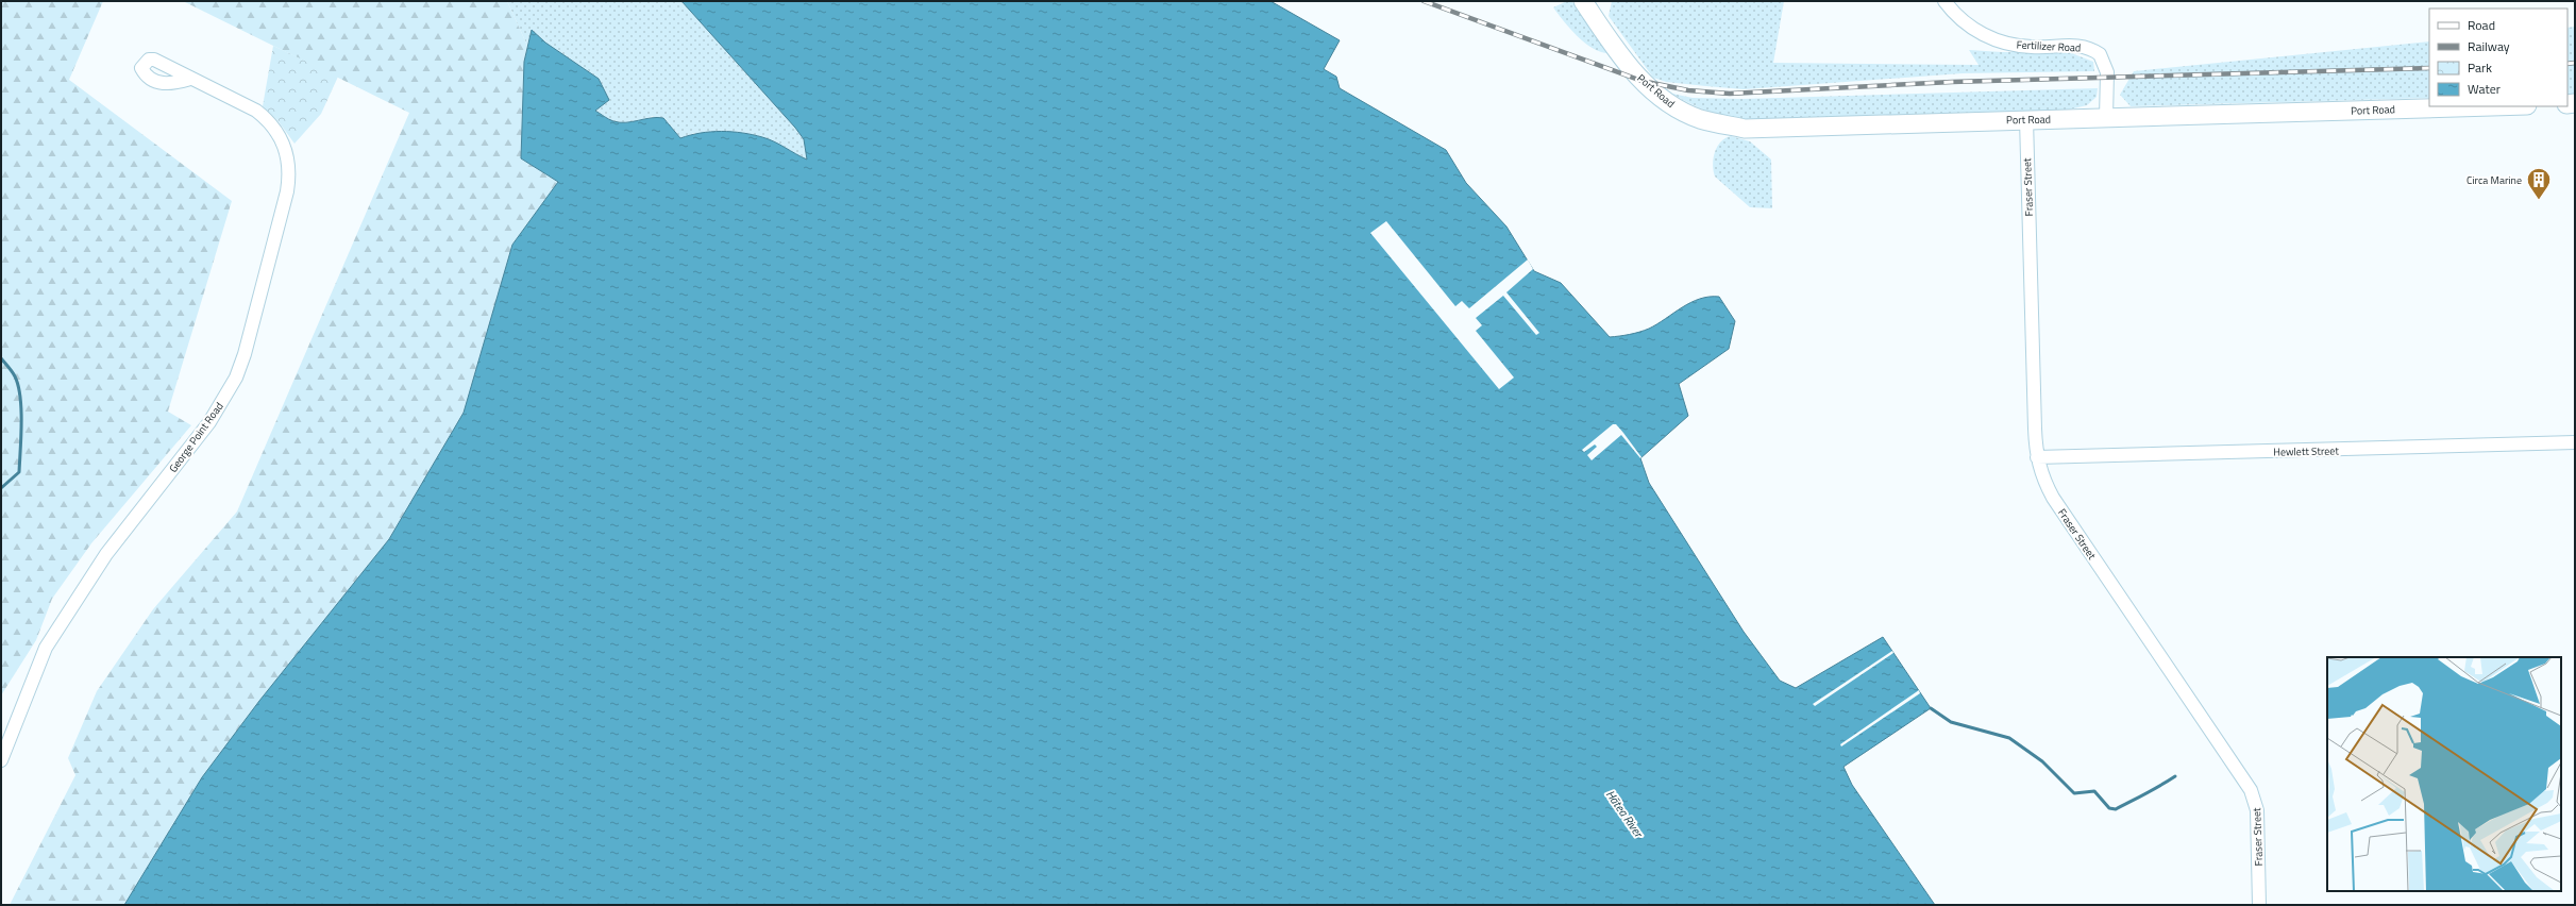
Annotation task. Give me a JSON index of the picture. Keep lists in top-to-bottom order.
{
  "streets": {
    "main road": ["Port Road"],
    "street": [
      "Fertilizer Road",
      "Fraser Street",
      "George Point Road",
      "Hewlett Street"
    ]
  },
  "crossings": [
    ["Fertilizer Road", "Port Road"],
    ["Port Road", "Fraser Street"],
    ["Fraser Street", "Hewlett Street"]
  ],
  "water": ["Hātea River"],
  "places": {
    "building": ["Circa Marine"]
  },
  "legend": [
    "Road",
    "Railway",
    "Park",
    "Water"
  ]
}
